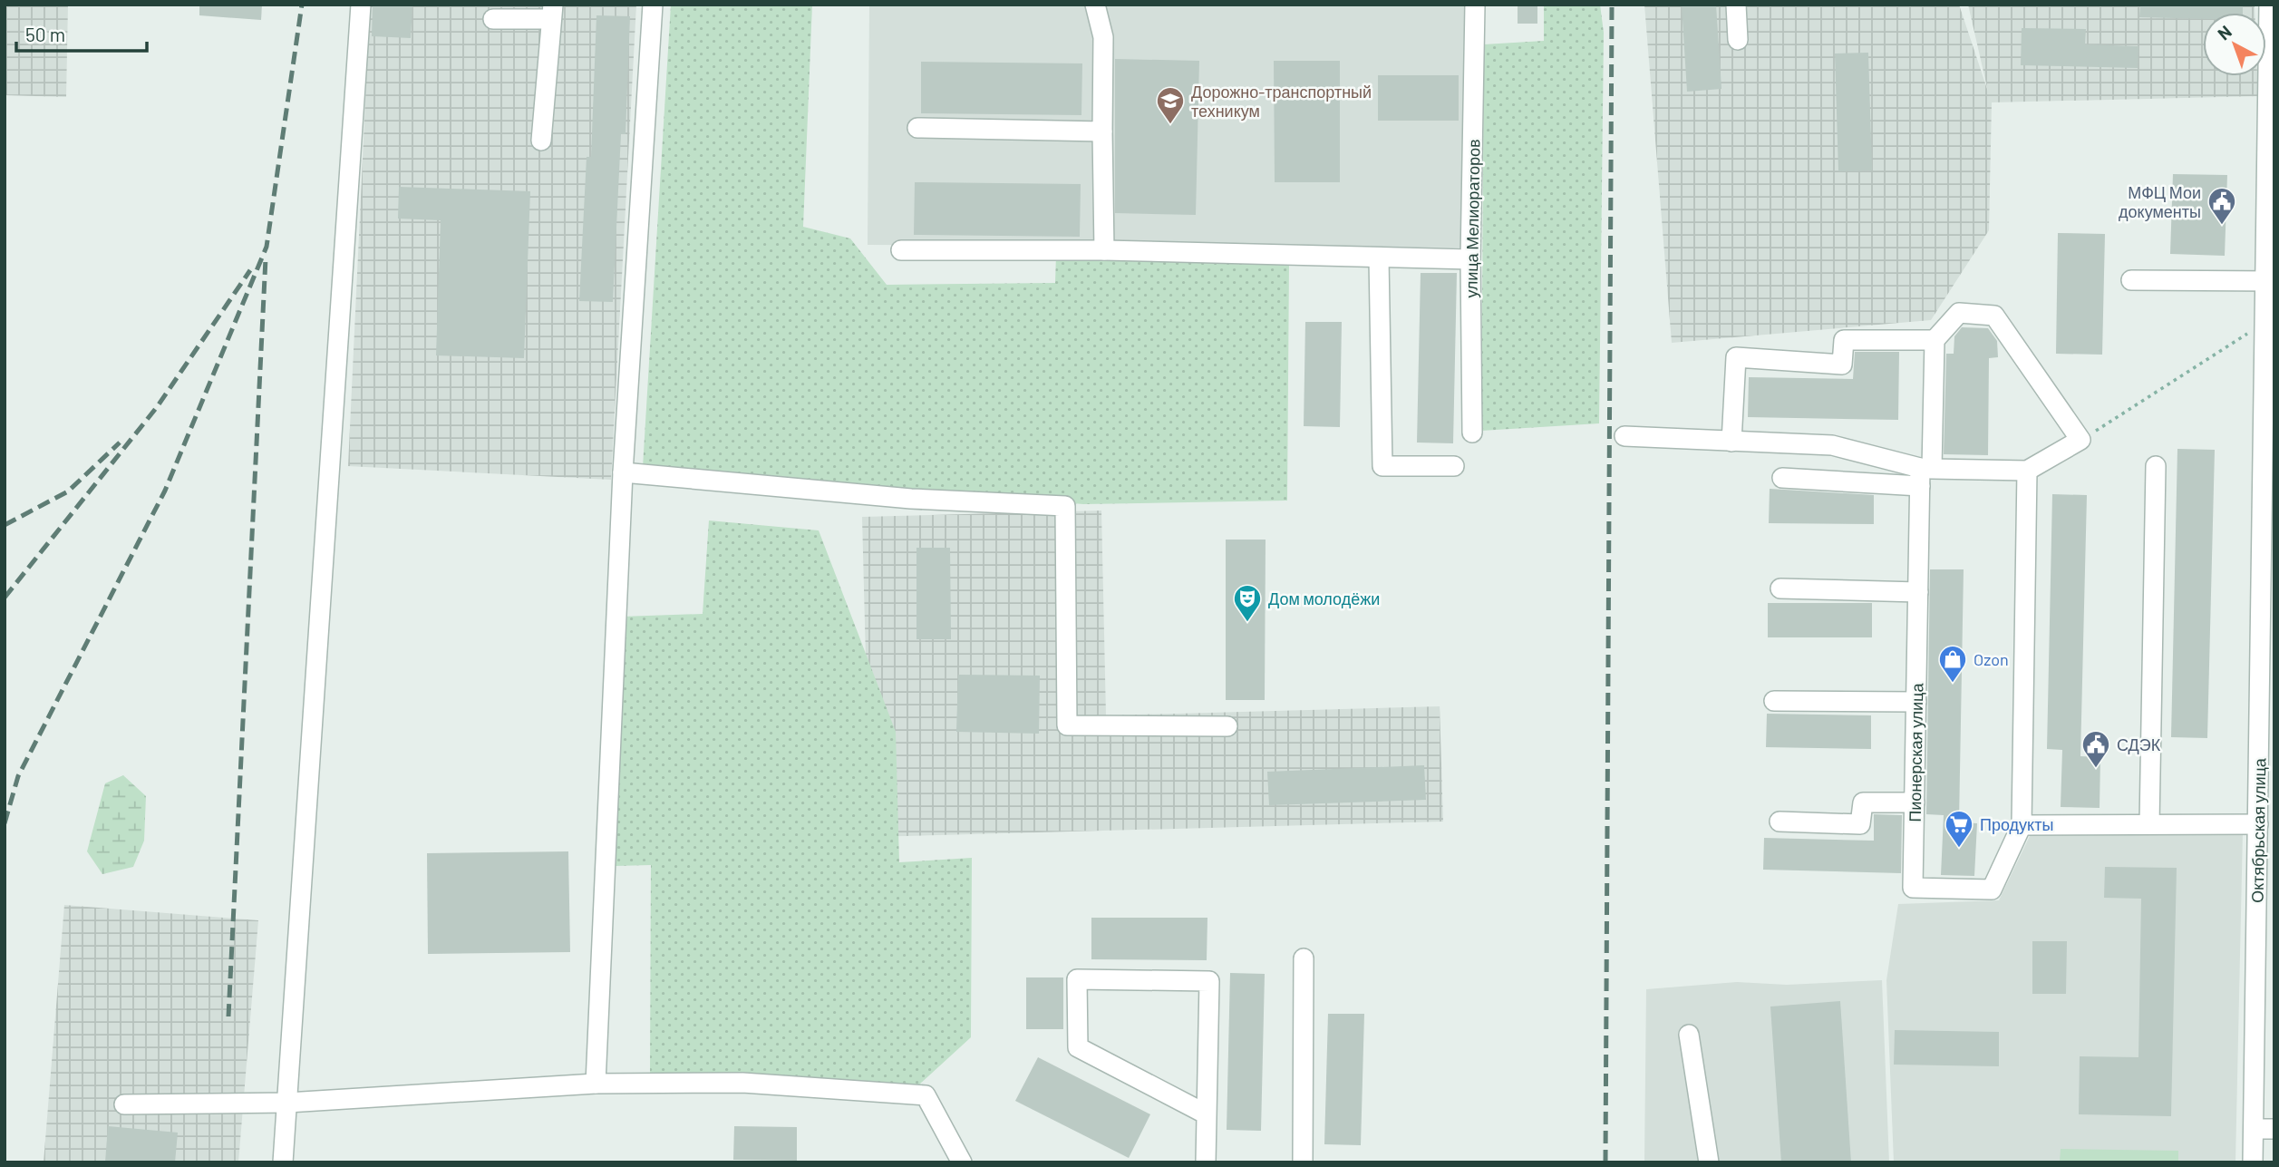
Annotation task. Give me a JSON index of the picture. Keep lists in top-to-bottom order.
{
  "streets": {
    "street": ["улица Мелиораторов", "Пионерская улица", "Октябрьская улица"]
  },
  "places": {
    "school or university": ["Дорожно-транспортный техникум"],
    "public building": ["МФЦ Мои документы", "СДЭК"],
    "theatre": ["Дом молодёжи"],
    "shop": ["Ozon"],
    "supermarket": ["Продукты"]
  },
  "scale_bar": "50 m",
  "north": "top left"
}
